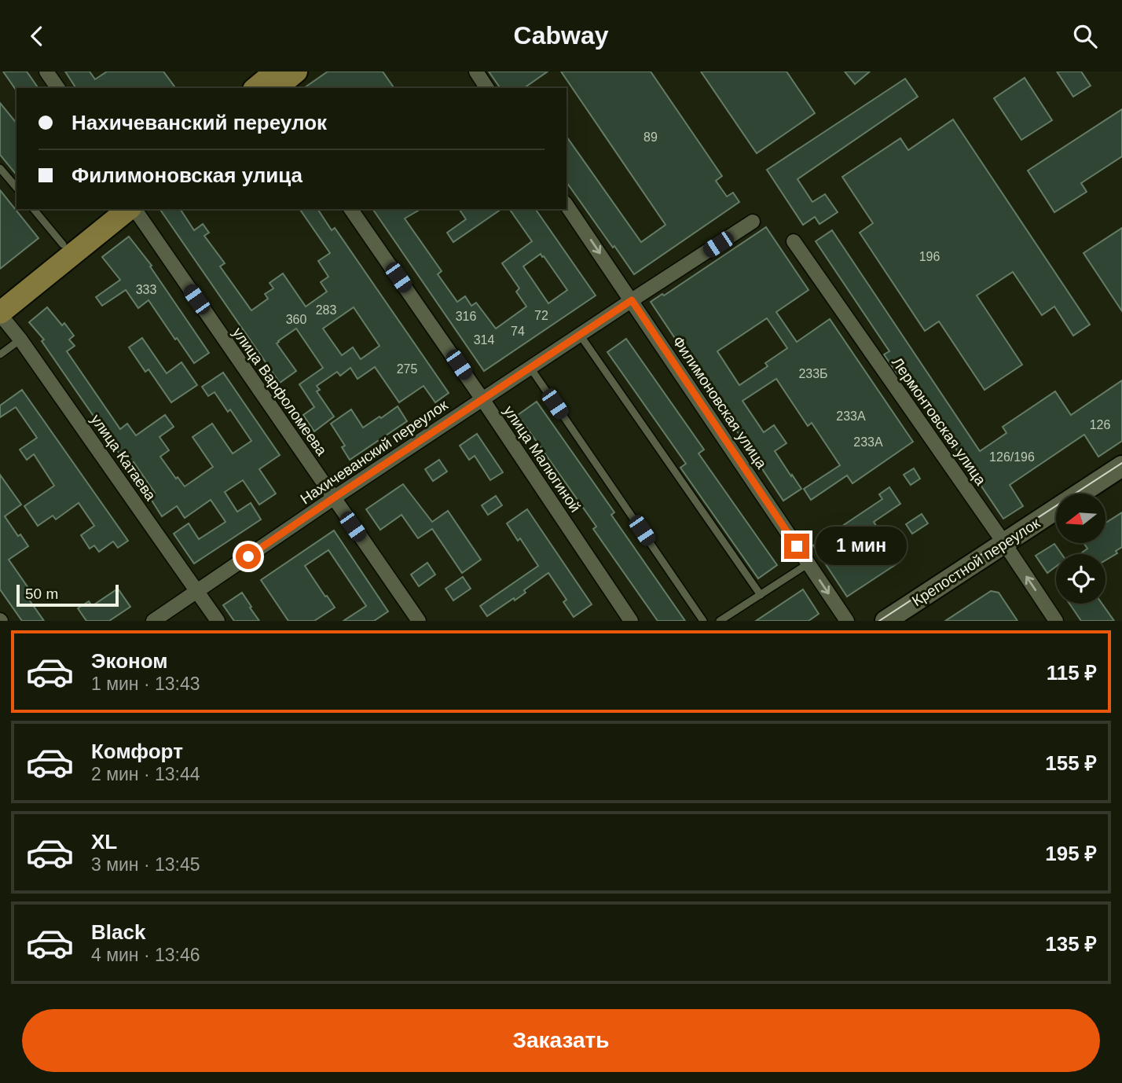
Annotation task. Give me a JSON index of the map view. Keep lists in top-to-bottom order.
{
  "streets": {
    "street": [
      "улица Варфоломеева",
      "Филимоновская улица",
      "Лермонтовская улица",
      "Нахичеванский переулок",
      "улица Катаева",
      "улица Малюгиной",
      "Крепостной переулок"
    ]
  },
  "crossings": [
    ["улица Варфоломеева", "Нахичеванский переулок"],
    ["Филимоновская улица", "Нахичеванский переулок"],
    ["Лермонтовская улица", "Крепостной переулок"],
    ["Нахичеванский переулок", "улица Катаева"],
    ["Нахичеванский переулок", "улица Малюгиной"]
  ],
  "one_way": ["Филимоновская улица"],
  "house_numbers": [
    "89",
    "196",
    "333",
    "283",
    "72",
    "316",
    "360",
    "74",
    "314",
    "275",
    "233Б",
    "233А",
    "126",
    "233А",
    "126/196"
  ],
  "scale_bar": "50 m",
  "north": "left",
  "page": {
    "header": "Cabway",
    "banner": ["Нахичеванский переулок", "Филимоновская улица"],
    "bubble": "1 мин",
    "scale": "50 m",
    "list": [
      {
        "name": "Эконом",
        "note": "1 мин · 13:43",
        "value": "115 ₽"
      },
      {
        "name": "Комфорт",
        "note": "2 мин · 13:44",
        "value": "155 ₽"
      },
      {
        "name": "XL",
        "note": "3 мин · 13:45",
        "value": "195 ₽"
      },
      {
        "name": "Black",
        "note": "4 мин · 13:46",
        "value": "135 ₽"
      }
    ],
    "buttons": "Заказать"
  }
}
